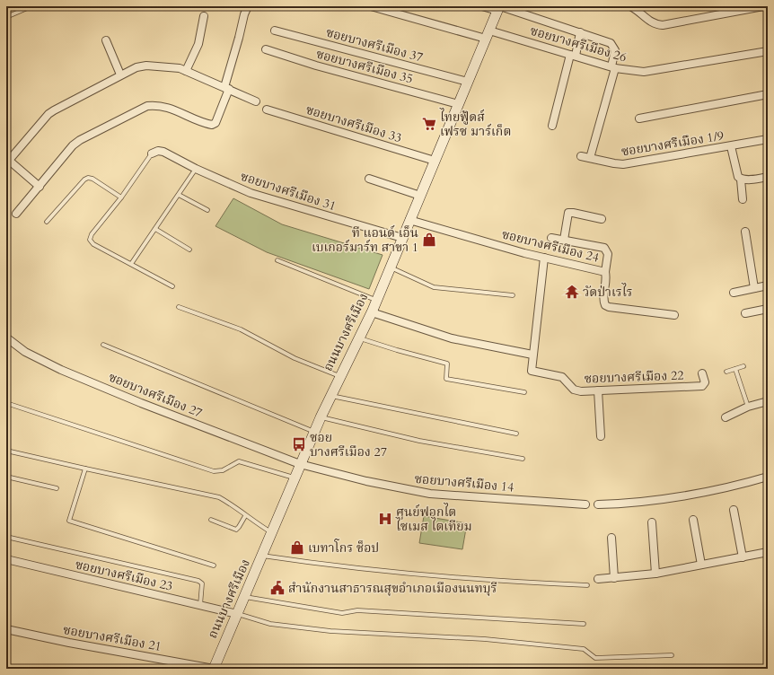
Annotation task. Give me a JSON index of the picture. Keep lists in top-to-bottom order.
{
  "streets": {
    "street": [
      "ซอยบางศรีเมือง 26",
      "ซอยบางศรีเมือง 37",
      "ซอยบางศรีเมือง 35",
      "ซอยบางศรีเมือง 33",
      "ซอยบางศรีเมือง 1/9",
      "ซอยบางศรีเมือง 31",
      "ซอยบางศรีเมือง 24",
      "ถนนบางศรีเมือง",
      "ซอยบางศรีเมือง 22",
      "ซอยบางศรีเมือง 27",
      "ซอยบางศรีเมือง 14",
      "ซอยบางศรีเมือง 23",
      "ซอยบางศรีเมือง 21"
    ]
  },
  "crossings": [
    ["ซอยบางศรีเมือง 26", "ถนนบางศรีเมือง"],
    ["ซอยบางศรีเมือง 37", "ถนนบางศรีเมือง"],
    ["ซอยบางศรีเมือง 35", "ถนนบางศรีเมือง"],
    ["ซอยบางศรีเมือง 33", "ถนนบางศรีเมือง"],
    ["ซอยบางศรีเมือง 31", "ถนนบางศรีเมือง"],
    ["ซอยบางศรีเมือง 24", "ถนนบางศรีเมือง"],
    ["ซอยบางศรีเมือง 24", "ซอยบางศรีเมือง 22"],
    ["ถนนบางศรีเมือง", "ซอยบางศรีเมือง 27"],
    ["ถนนบางศรีเมือง", "ซอยบางศรีเมือง 14"],
    ["ถนนบางศรีเมือง", "ซอยบางศรีเมือง 23"],
    ["ถนนบางศรีเมือง", "ซอยบางศรีเมือง 21"],
    ["ซอยบางศรีเมือง 27", "ซอยบางศรีเมือง 14"]
  ],
  "places": {
    "supermarket": ["ไทยฟู้ดส์ เฟรซ มาร์เก็ต"],
    "shop": ["ที แอนด์ เอ็น เบเกอร์มาร์ท สาขา 1", "เบทาโกร ช็อป"],
    "temple": ["วัดป่าเรไร"],
    "bus stop": ["ซอย บางศรีเมือง 27"],
    "hospital": ["ศูนย์ฟอกไต ไซเมส ไตเทียม"],
    "public building": ["สำนักงานสาธารณสุขอำเภอเมืองนนทบุรี"]
  }
}
